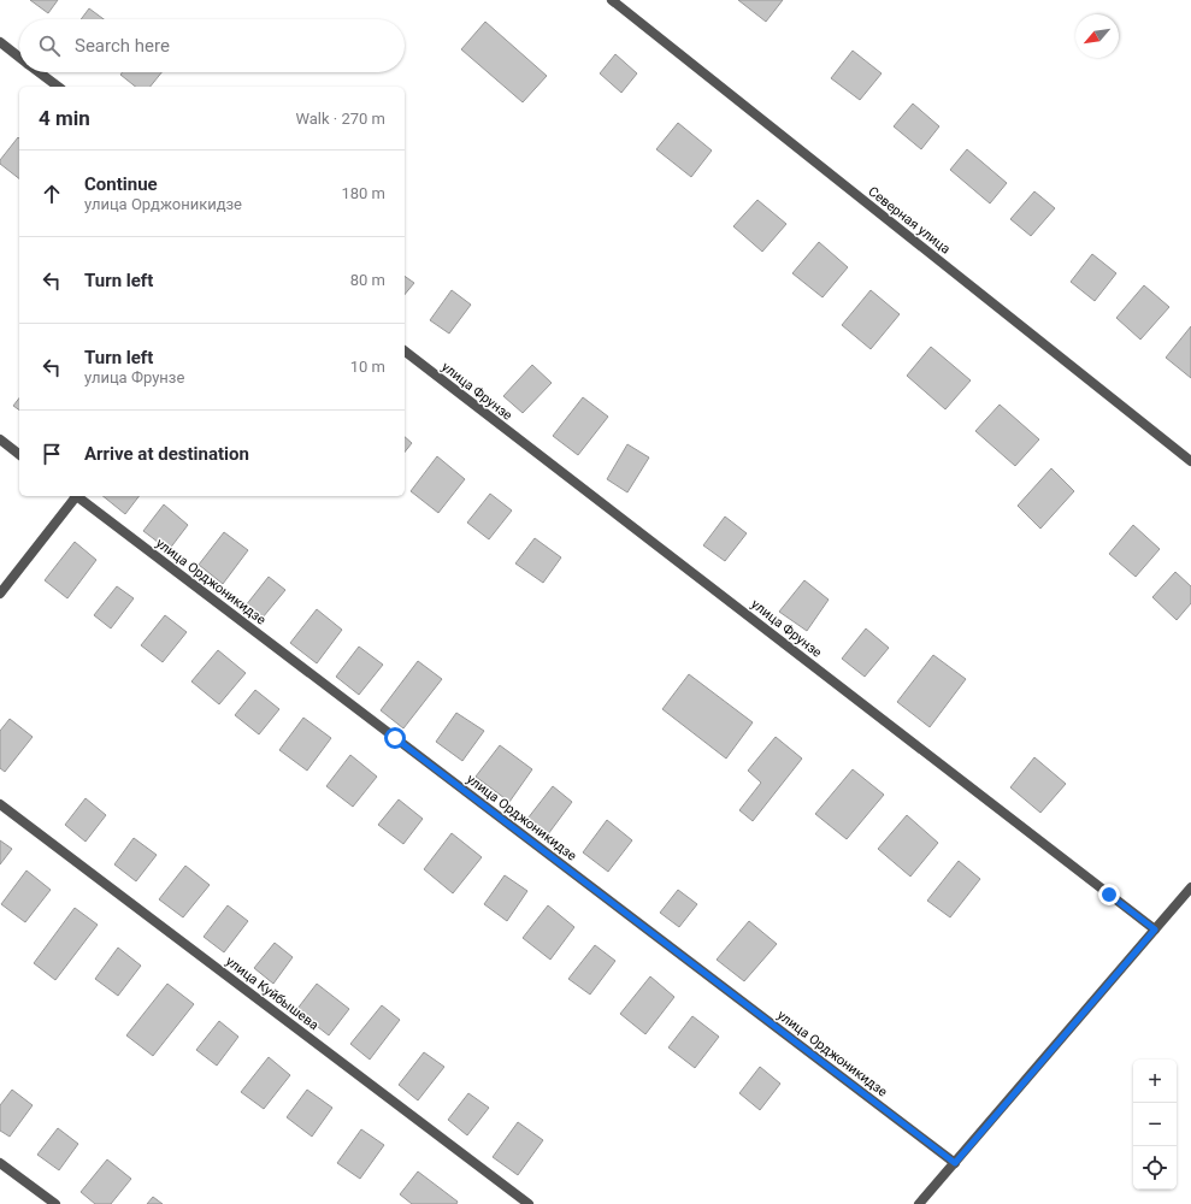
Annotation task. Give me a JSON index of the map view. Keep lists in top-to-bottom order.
{
  "streets": {
    "street": [
      "Северная улица",
      "улица Фрунзе",
      "улица Орджоникидзе",
      "улица Куйбышева"
    ]
  },
  "north": "bottom left",
  "page": {
    "search": "Search here",
    "heading": ["4 min", "Walk · 270 m"],
    "list": [
      ["Continue", "улица Орджоникидзе", "180 m"],
      ["Turn left", "80 m"],
      ["Turn left", "улица Фрунзе", "10 m"],
      "Arrive at destination"
    ],
    "map_buttons": ["+", "−"]
  }
}
